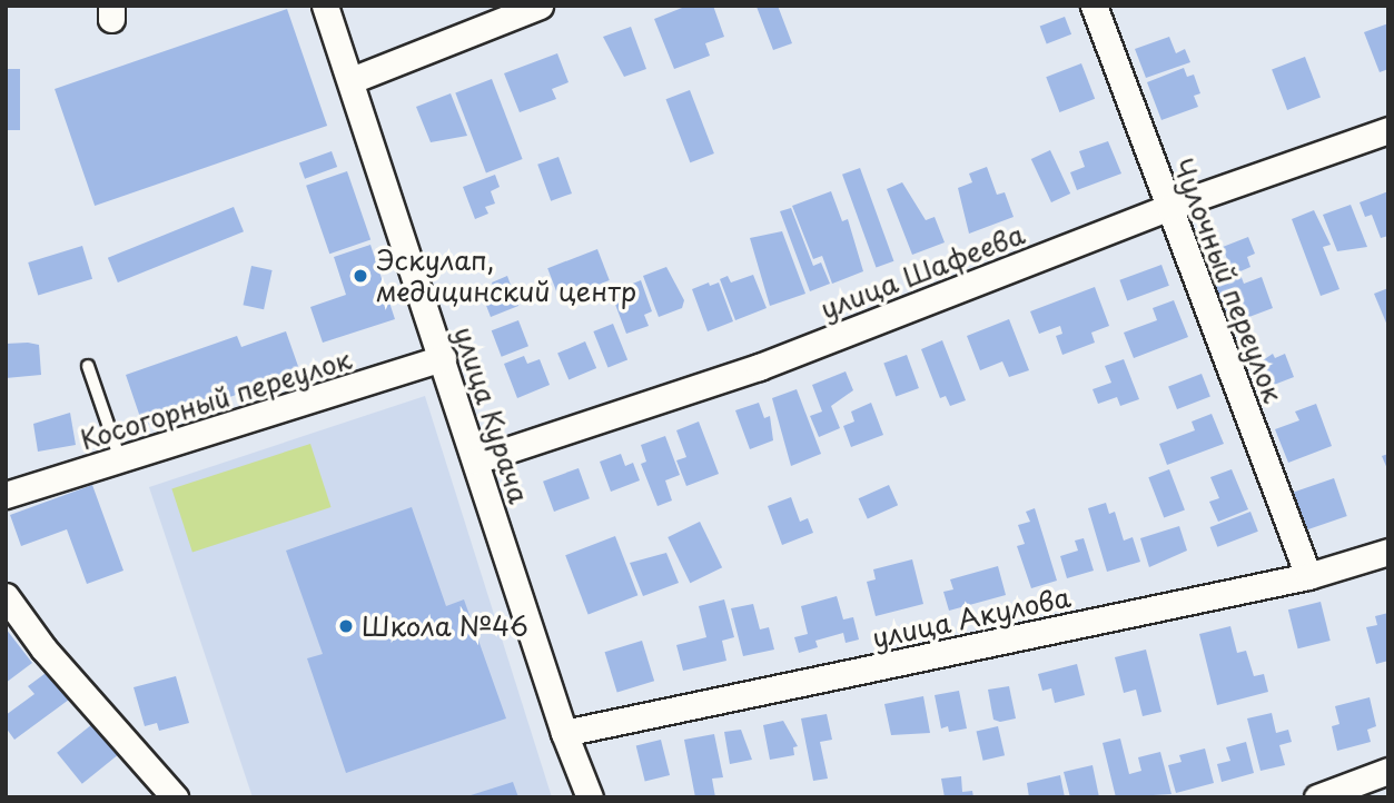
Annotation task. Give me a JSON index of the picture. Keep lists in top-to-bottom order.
{
  "streets": {
    "street": [
      "улица Шафеева",
      "Чулочный переулок",
      "Косогорный переулок",
      "улица Курача",
      "улица Акулова"
    ]
  },
  "crossings": [
    ["улица Шафеева", "Чулочный переулок"],
    ["улица Шафеева", "улица Курача"],
    ["Чулочный переулок", "улица Акулова"],
    ["Косогорный переулок", "улица Курача"],
    ["улица Курача", "улица Акулова"]
  ],
  "places": ["Эскулап, медицинский центр", "Школа №46"]
}
